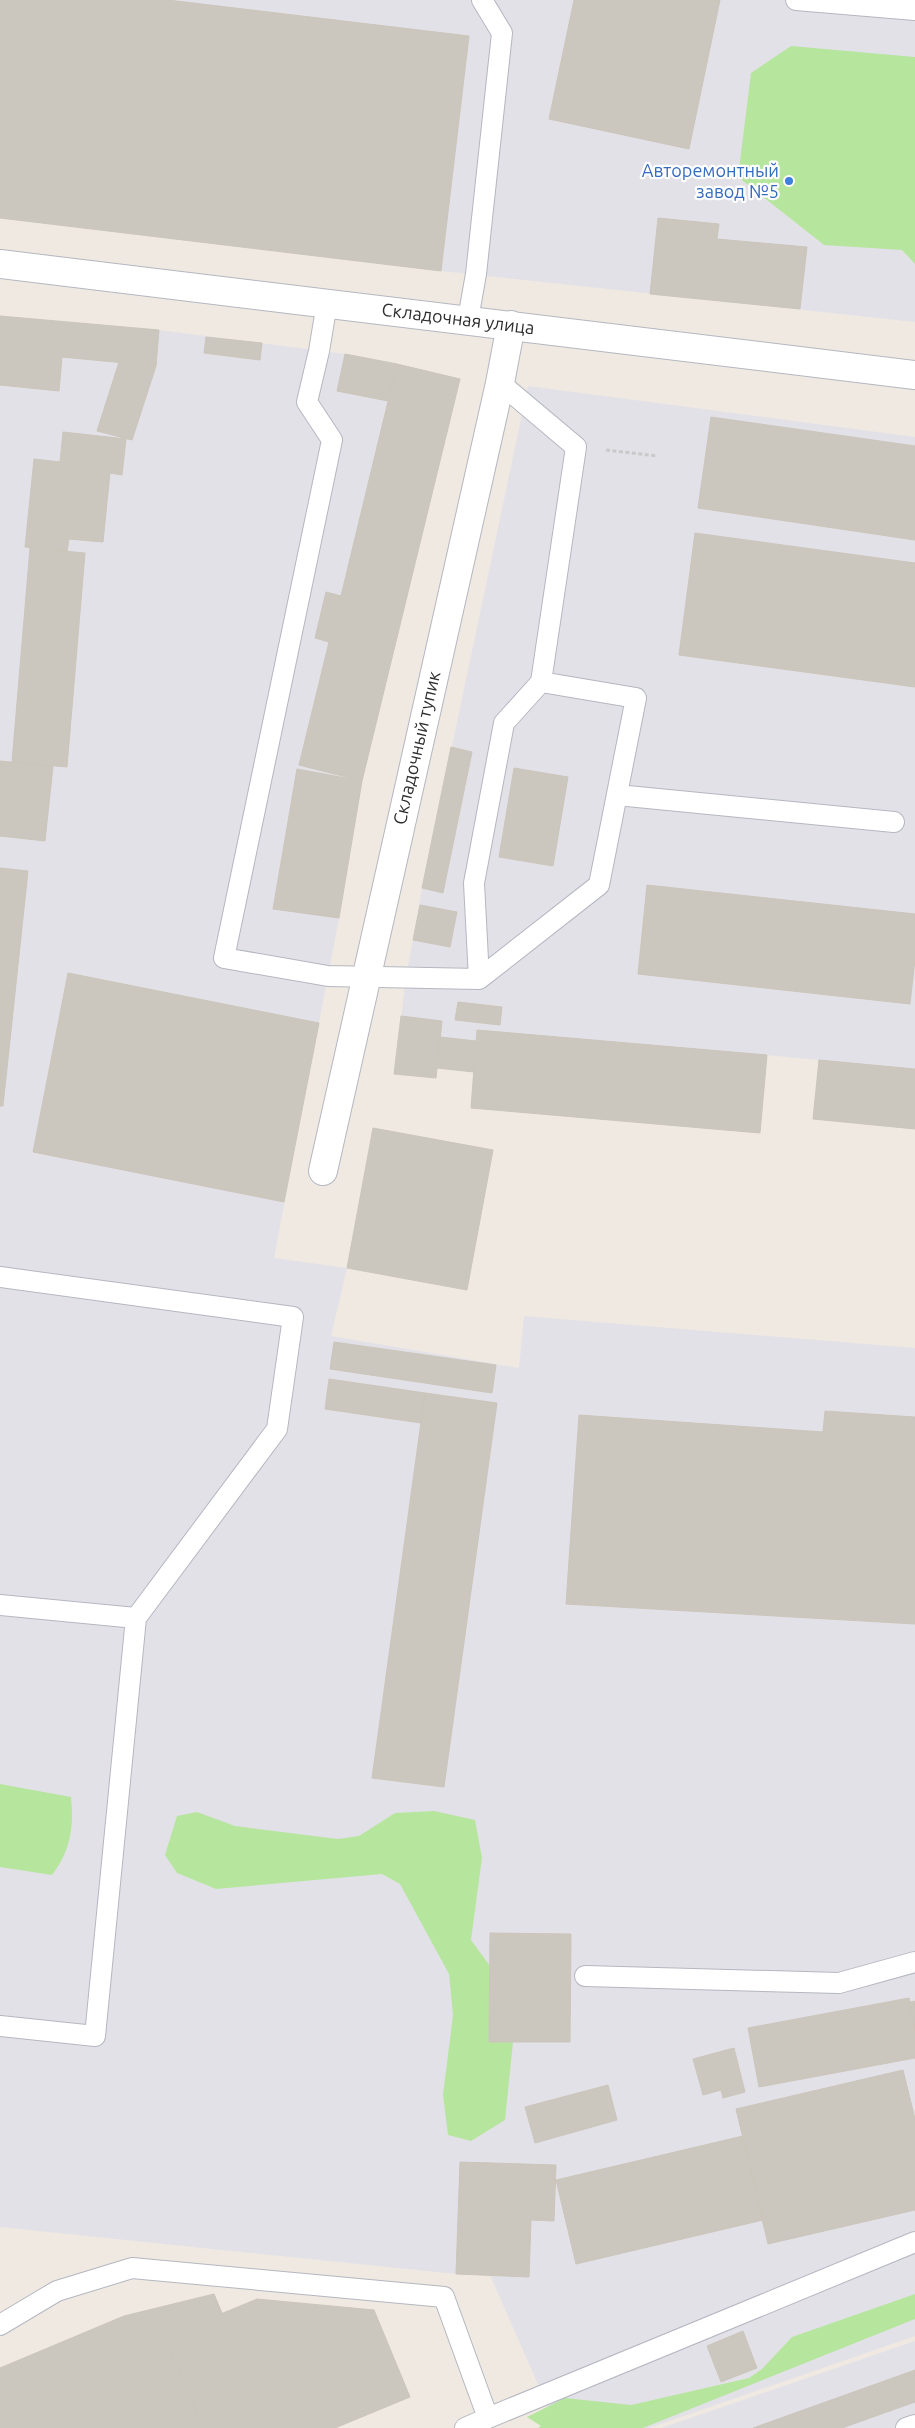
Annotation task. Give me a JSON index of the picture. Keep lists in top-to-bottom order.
{
  "streets": {
    "street": ["Складочная улица", "Складочный тупик"]
  },
  "crossings": [
    ["Складочная улица", "Складочный тупик"]
  ],
  "places": ["Авторемонтный завод №5"]
}
